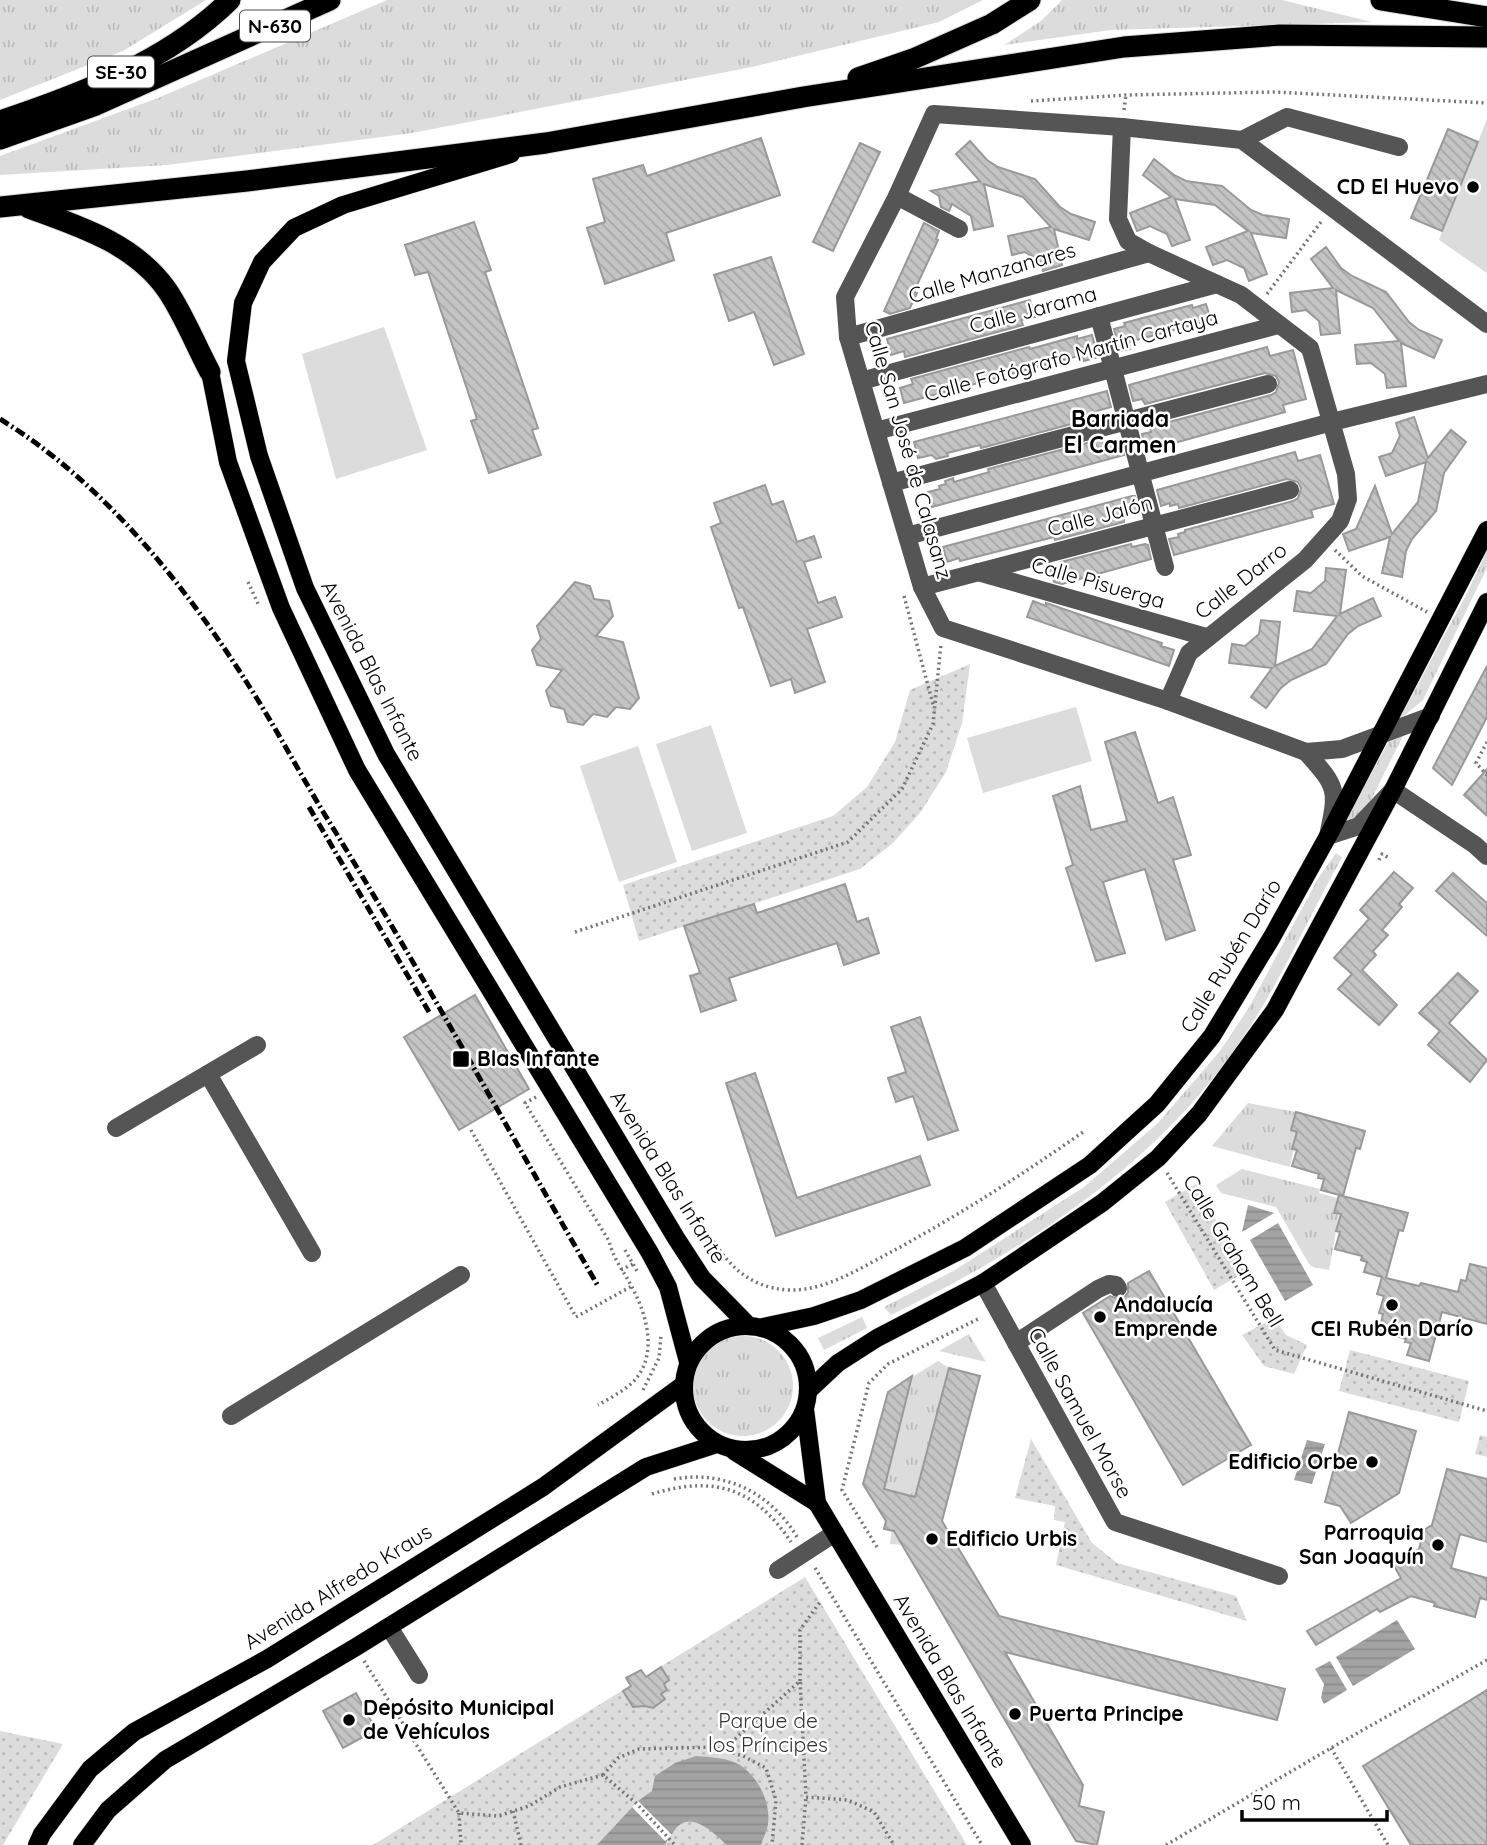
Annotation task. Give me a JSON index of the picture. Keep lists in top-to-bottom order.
{
  "streets": {
    "highway": ["N-630", "SE-30"],
    "main road": ["Avenida Blas Infante", "Calle Rubén Darío", "Avenida Alfredo Kraus"],
    "street": [
      "Calle Manzanares",
      "Calle Jarama",
      "Calle Fotógrafo Martín Cartaya",
      "Calle San José de Calasanz",
      "Calle Jalón",
      "Calle Darro",
      "Calle Pisuerga",
      "Calle Samuel Morse"
    ],
    "path": ["Calle Graham Bell"]
  },
  "crossings": [
    ["Calle Manzanares", "Calle San José de Calasanz"],
    ["Calle Jarama", "Calle San José de Calasanz"],
    ["Calle Fotógrafo Martín Cartaya", "Calle San José de Calasanz"],
    ["Calle San José de Calasanz", "Calle Jalón"],
    ["Calle Jalón", "Calle Pisuerga"],
    ["Calle Darro", "Calle Pisuerga"],
    ["Avenida Blas Infante", "Calle Rubén Darío"],
    ["Avenida Blas Infante", "Avenida Alfredo Kraus"],
    ["Calle Rubén Darío", "Avenida Alfredo Kraus"]
  ],
  "districts": ["Barriada El Carmen"],
  "parks": ["Parque de los Príncipes"],
  "places": {
    "other": [
      "CD El Huevo",
      "CEI Rubén Darío",
      "Andalucía Emprende",
      "Edificio Orbe",
      "Edificio Urbis",
      "Parroquia San Joaquín",
      "Puerta Principe",
      "Depósito Municipal de Vehículos"
    ],
    "transit": ["Blas Infante"]
  },
  "scale_bar": "50 m"
}
